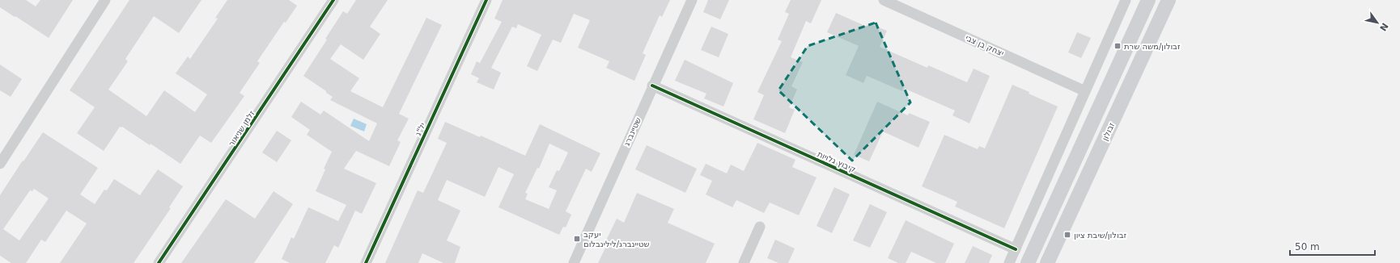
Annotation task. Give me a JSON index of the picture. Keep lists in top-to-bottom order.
{
  "streets": {
    "main road": ["זבולון"],
    "street": [
      "יצחק בן צבי",
      "זלמן שניאור",
      "יל\"ג",
      "שטיינברג",
      "קיבוץ גלויות"
    ]
  },
  "crossings": [
    ["שטיינברג", "קיבוץ גלויות"]
  ],
  "places": {
    "transit": ["זבולון/משה שרת", "זבולון/שיבת ציון", "יעקב שטיינברג/לילינבלום"]
  },
  "scale_bar": "50 m",
  "north": "bottom right"
}
